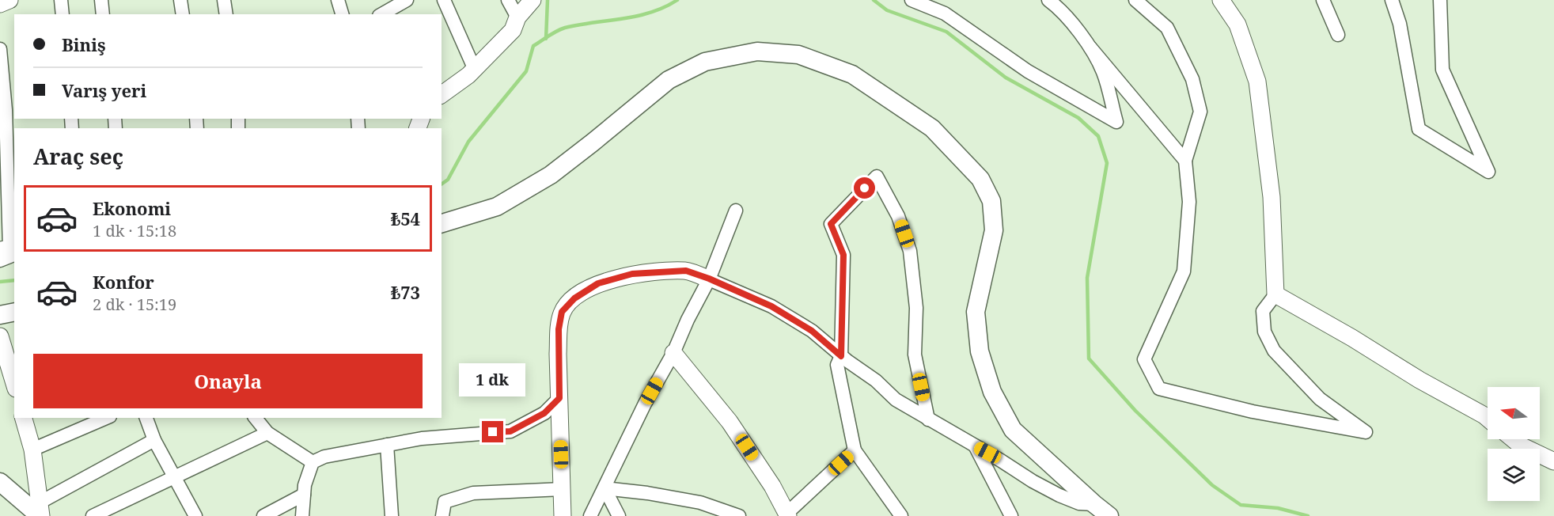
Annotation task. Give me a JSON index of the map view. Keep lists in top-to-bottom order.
{
  "north": "left",
  "page": {
    "banner": ["Biniş", "Varış yeri"],
    "heading": "Araç seç",
    "list": [
      {
        "name": "Ekonomi",
        "note": "1 dk · 15:18",
        "value": "₺54"
      },
      {
        "name": "Konfor",
        "note": "2 dk · 15:19",
        "value": "₺73"
      }
    ],
    "buttons": "Onayla",
    "bubble": "1 dk"
  }
}
